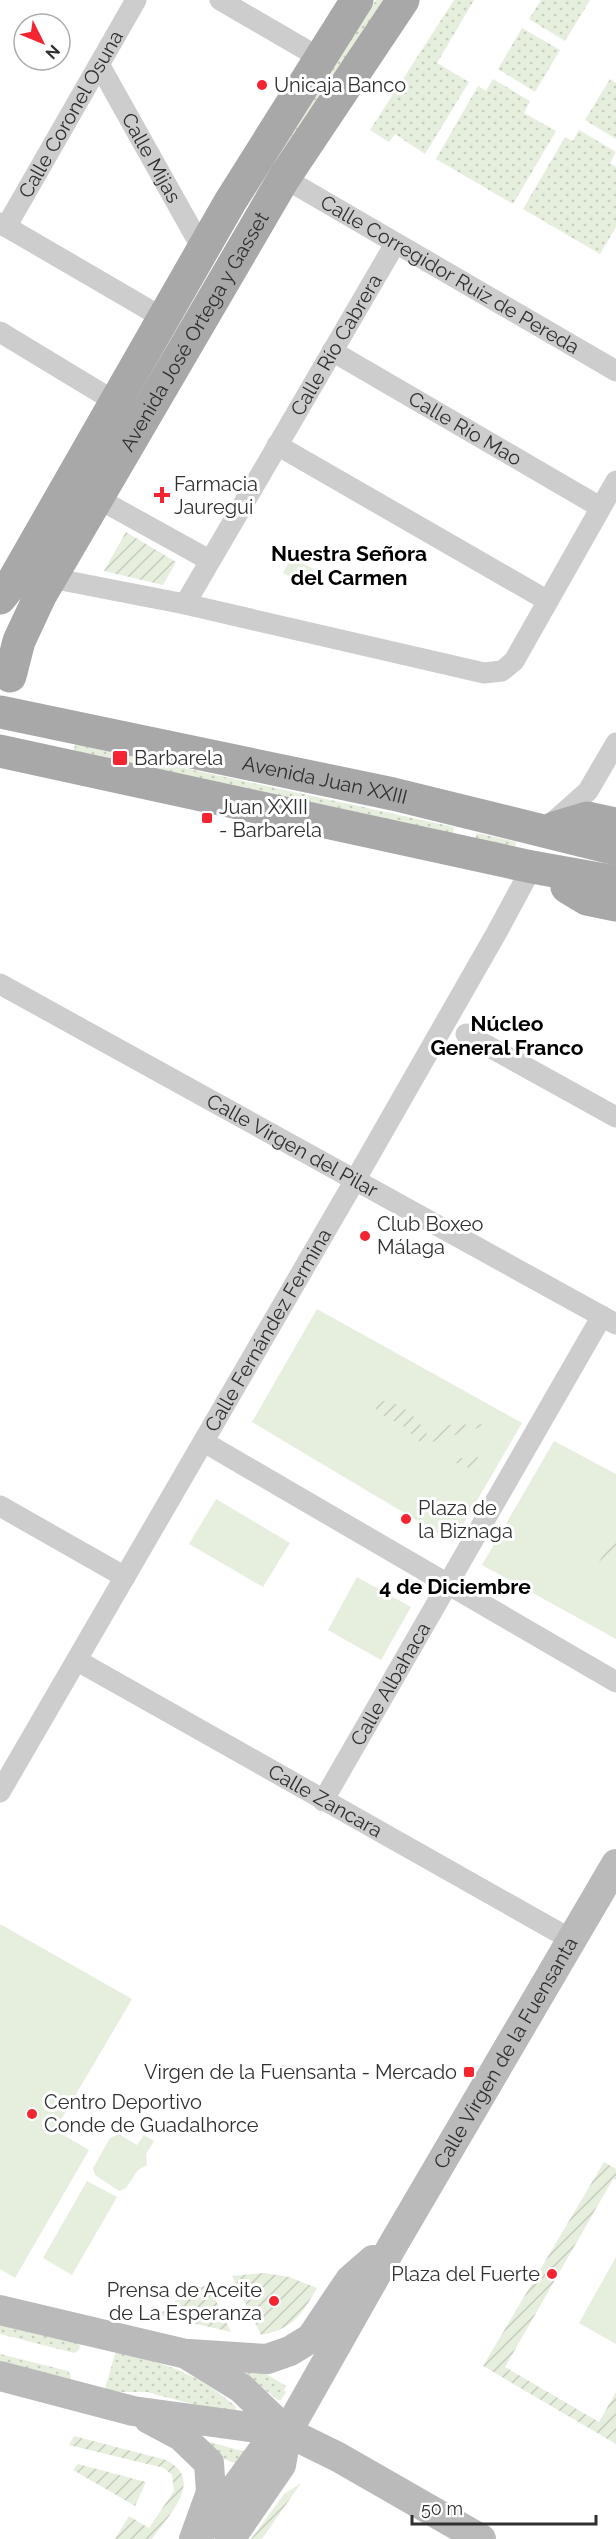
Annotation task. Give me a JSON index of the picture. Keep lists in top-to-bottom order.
{
  "streets": {
    "main road": ["Avenida José Ortega y Gasset", "Avenida Juan XXIII", "Calle Virgen de la Fuensanta"],
    "street": [
      "Calle Coronel Osuna",
      "Calle Mijas",
      "Calle Corregidor Ruiz de Pereda",
      "Calle Río Cabrera",
      "Calle Río Mao",
      "Calle Virgen del Pilar",
      "Calle Fernández Fermina",
      "Calle Albahaca",
      "Calle Zancara"
    ]
  },
  "crossings": [
    ["Calle Coronel Osuna", "Calle Mijas"],
    ["Calle Mijas", "Avenida José Ortega y Gasset"],
    ["Calle Corregidor Ruiz de Pereda", "Avenida José Ortega y Gasset"],
    ["Calle Corregidor Ruiz de Pereda", "Calle Río Cabrera"],
    ["Calle Río Cabrera", "Calle Río Mao"],
    ["Avenida Juan XXIII", "Calle Fernández Fermina"],
    ["Calle Virgen del Pilar", "Calle Fernández Fermina"],
    ["Calle Virgen del Pilar", "Calle Albahaca"],
    ["Calle Fernández Fermina", "Calle Zancara"],
    ["Calle Albahaca", "Calle Zancara"],
    ["Calle Zancara", "Calle Virgen de la Fuensanta"]
  ],
  "districts": ["Nuestra Señora del Carmen", "Núcleo General Franco", "4 de Diciembre"],
  "places": {
    "other": [
      "Unicaja Banco",
      "Club Boxeo Málaga",
      "Plaza de la Biznaga",
      "Centro Deportivo Conde de Guadalhorce",
      "Plaza del Fuerte",
      "Prensa de Aceite de La Esperanza"
    ],
    "health": ["Farmacia Jauregui"],
    "transit": ["Barbarela", "Juan XXIII - Barbarela", "Virgen de la Fuensanta - Mercado"]
  },
  "scale_bar": "50 m",
  "north": "bottom right"
}
